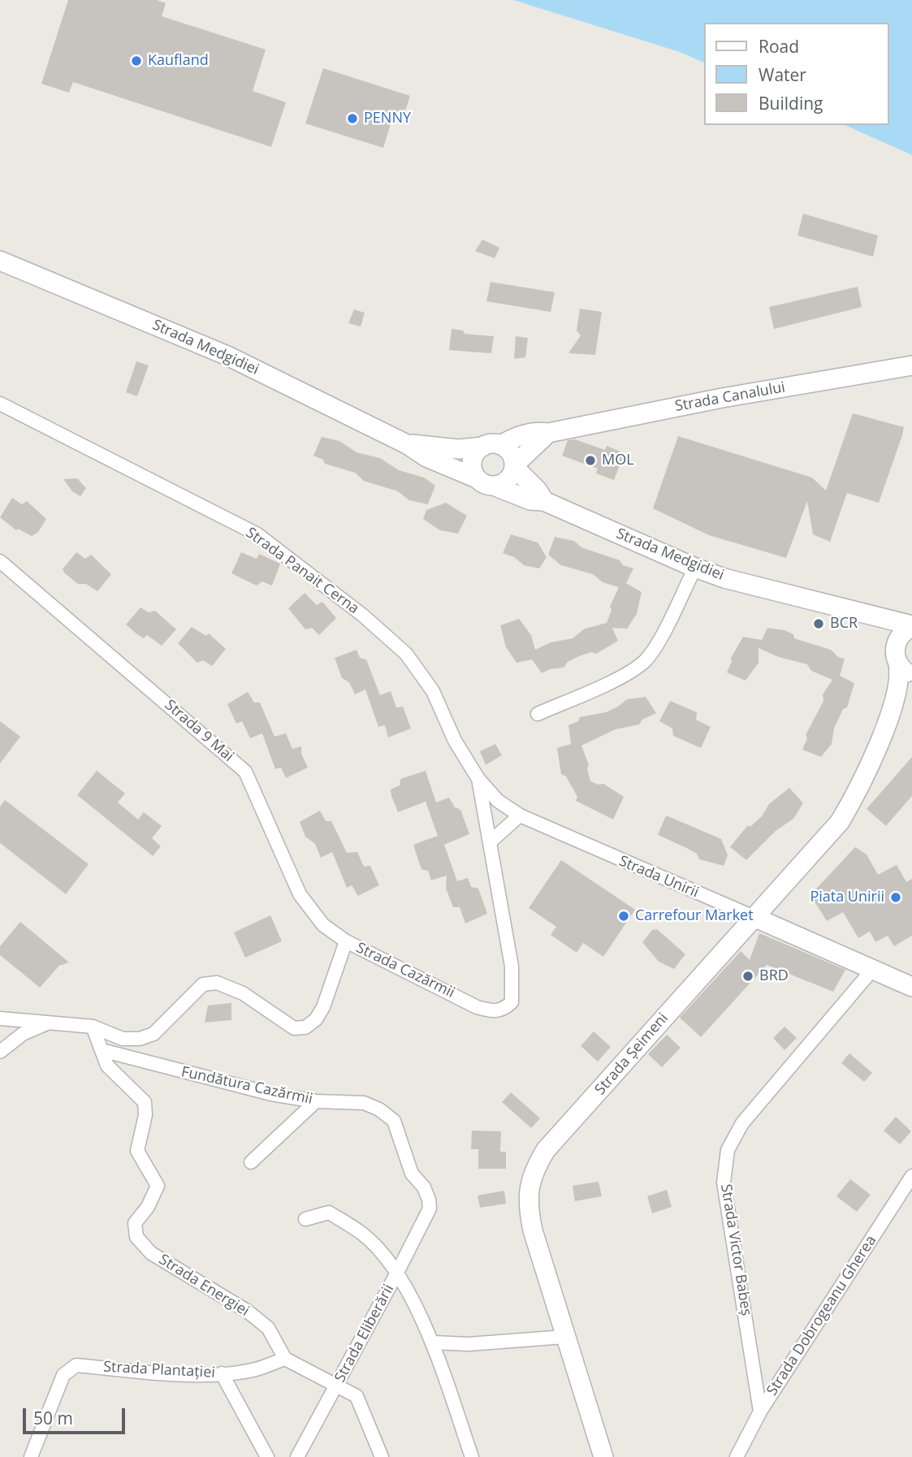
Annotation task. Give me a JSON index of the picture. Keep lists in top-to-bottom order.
{
  "streets": {
    "main road": [
      "Strada Medgidiei",
      "Strada Canalului",
      "Strada Unirii",
      "Strada Șeimeni"
    ],
    "street": [
      "Strada Panait Cerna",
      "Strada 9 Mai",
      "Strada Cazărmii",
      "Fundătura Cazărmii",
      "Strada Victor Babeș",
      "Strada Energiei",
      "Strada Dobrogeanu Gherea",
      "Strada Eliberării",
      "Strada Plantației"
    ]
  },
  "crossings": [
    ["Strada Medgidiei", "Strada Canalului"],
    ["Strada Panait Cerna", "Strada Unirii"],
    ["Strada Panait Cerna", "Strada Cazărmii"],
    ["Strada 9 Mai", "Strada Cazărmii"],
    ["Strada Unirii", "Strada Cazărmii"],
    ["Strada Unirii", "Strada Șeimeni"],
    ["Strada Unirii", "Strada Victor Babeș"],
    ["Strada Cazărmii", "Strada Energiei"],
    ["Fundătura Cazărmii", "Strada Energiei"],
    ["Fundătura Cazărmii", "Strada Eliberării"],
    ["Strada Victor Babeș", "Strada Dobrogeanu Gherea"],
    ["Strada Energiei", "Strada Plantației"]
  ],
  "places": [
    "Kaufland",
    "PENNY",
    "MOL",
    "BCR",
    "Piata Unirii",
    "Carrefour Market",
    "BRD"
  ],
  "legend": ["Road", "Water", "Building"],
  "scale_bar": "50 m"
}
